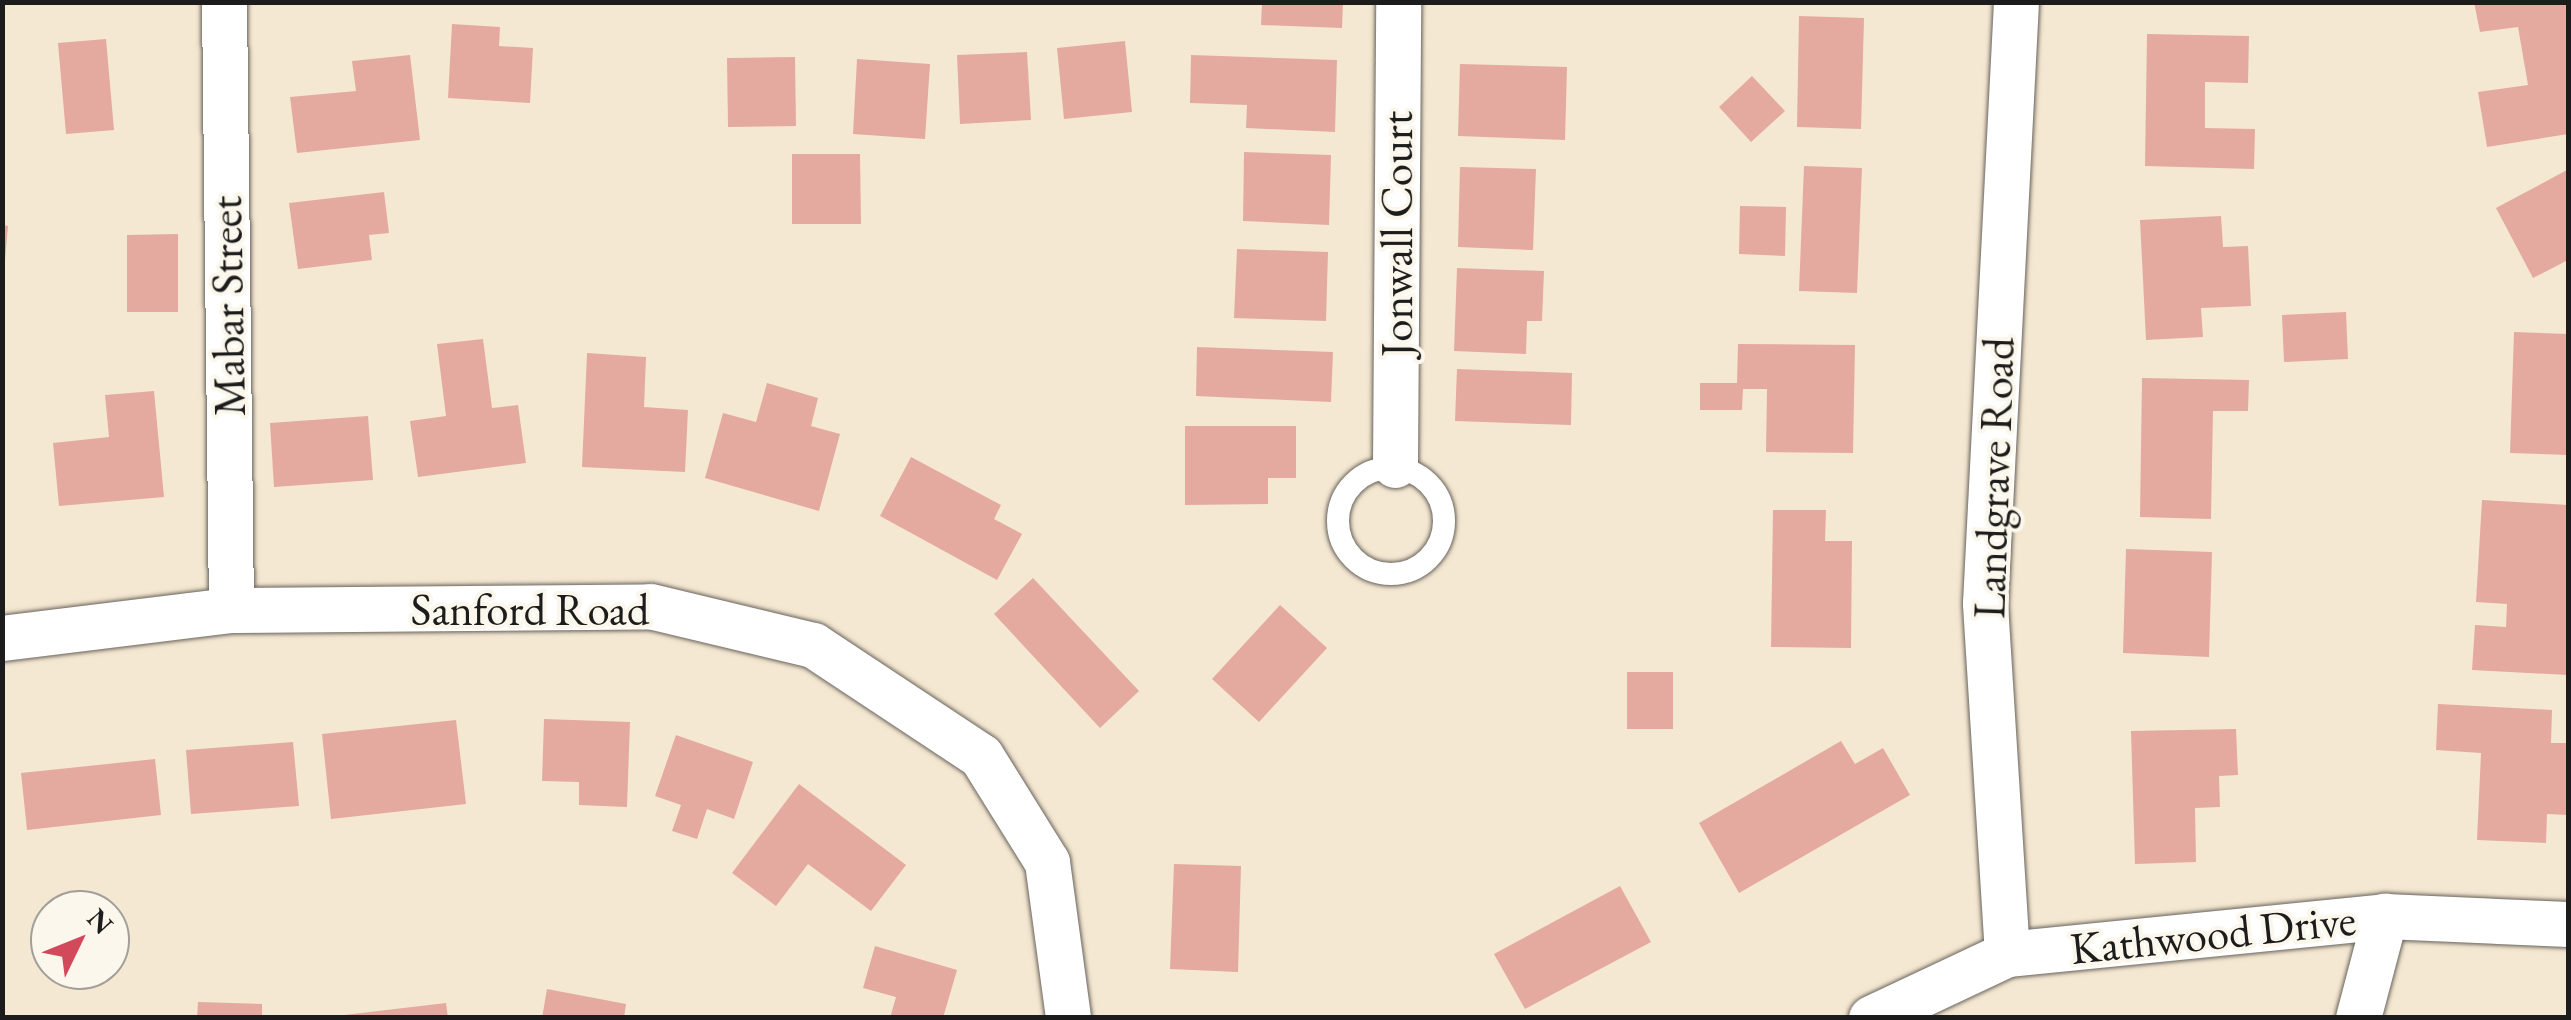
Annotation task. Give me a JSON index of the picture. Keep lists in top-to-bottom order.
{
  "streets": {
    "street": [
      "Jonwall Court",
      "Mabar Street",
      "Landgrave Road",
      "Sanford Road",
      "Kathwood Drive"
    ]
  },
  "crossings": [
    ["Mabar Street", "Sanford Road"],
    ["Landgrave Road", "Kathwood Drive"]
  ],
  "north": "top right"
}
